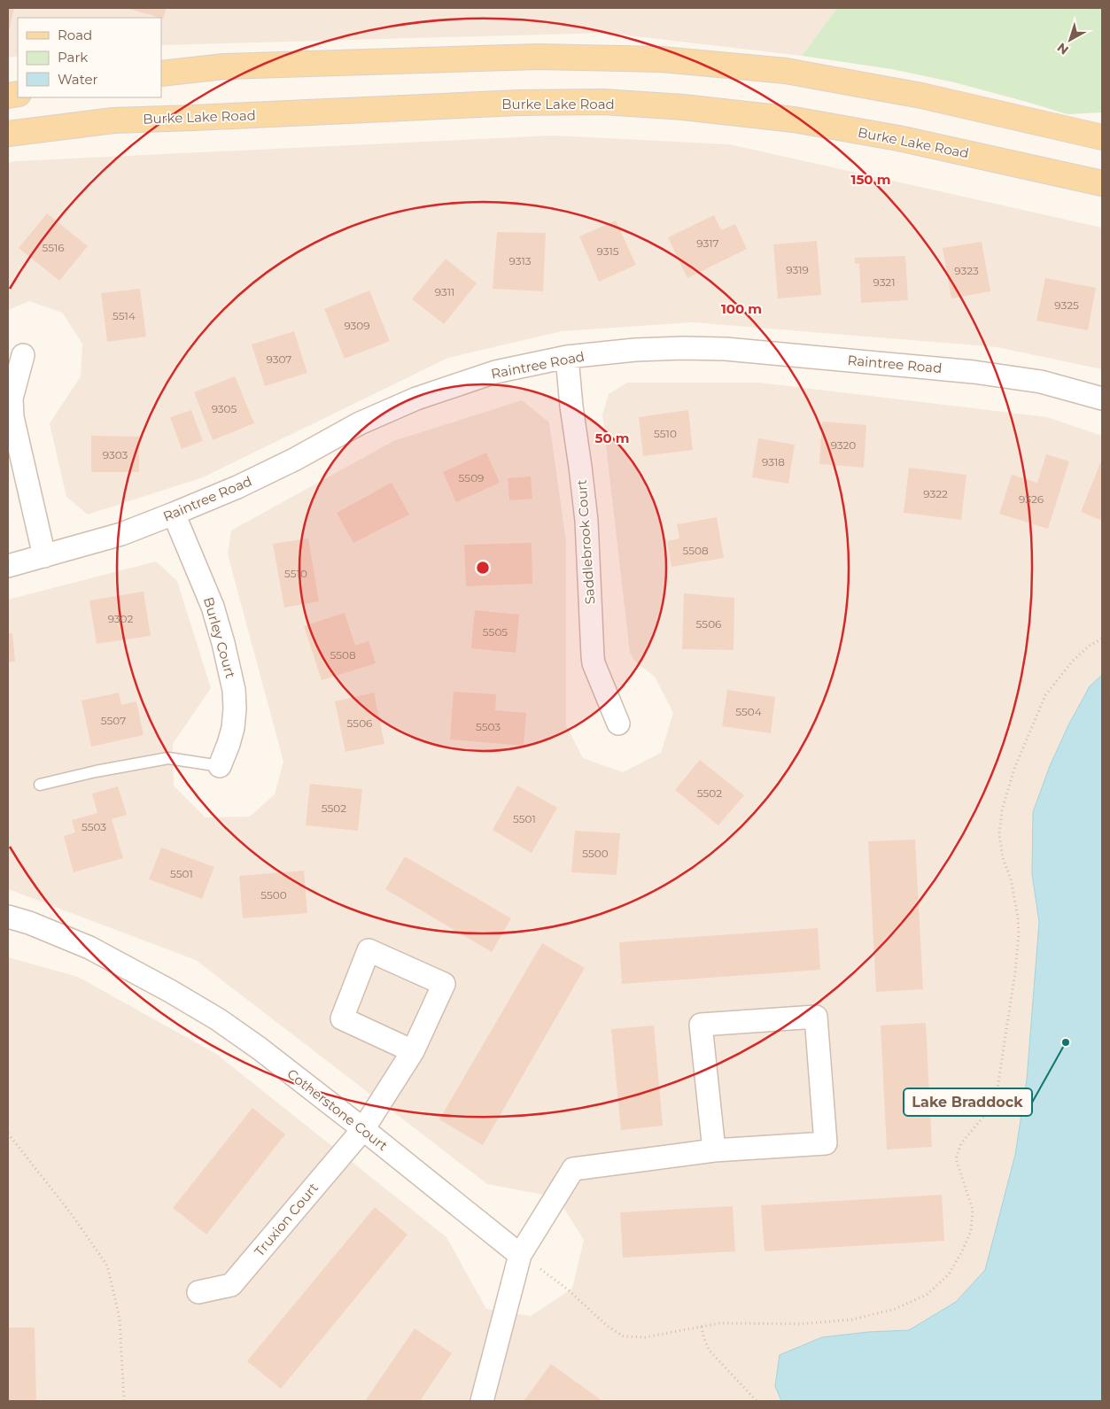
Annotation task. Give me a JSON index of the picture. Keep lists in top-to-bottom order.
{
  "streets": {
    "main road": ["Burke Lake Road"],
    "street": [
      "Raintree Road",
      "Saddlebrook Court",
      "Burley Court",
      "Cotherstone Court",
      "Truxion Court"
    ]
  },
  "crossings": [
    ["Raintree Road", "Saddlebrook Court"],
    ["Raintree Road", "Burley Court"],
    ["Cotherstone Court", "Truxion Court"]
  ],
  "places": ["Lake Braddock"],
  "house_numbers": [
    "9317",
    "5516",
    "9315",
    "9313",
    "9319",
    "9323",
    "9321",
    "9311",
    "9325",
    "5514",
    "9309",
    "9307",
    "9305",
    "5510",
    "9320",
    "9303",
    "9318",
    "5509",
    "9322",
    "9326",
    "5508",
    "5510",
    "9302",
    "5506",
    "5505",
    "5508",
    "5504",
    "5507",
    "5506",
    "5503",
    "5502",
    "5502",
    "5501",
    "5503",
    "5500",
    "5501",
    "5500"
  ],
  "legend": ["Road", "Park", "Water"],
  "north": "bottom left",
  "rings": ["150 m", "100 m", "50 m"]
}
